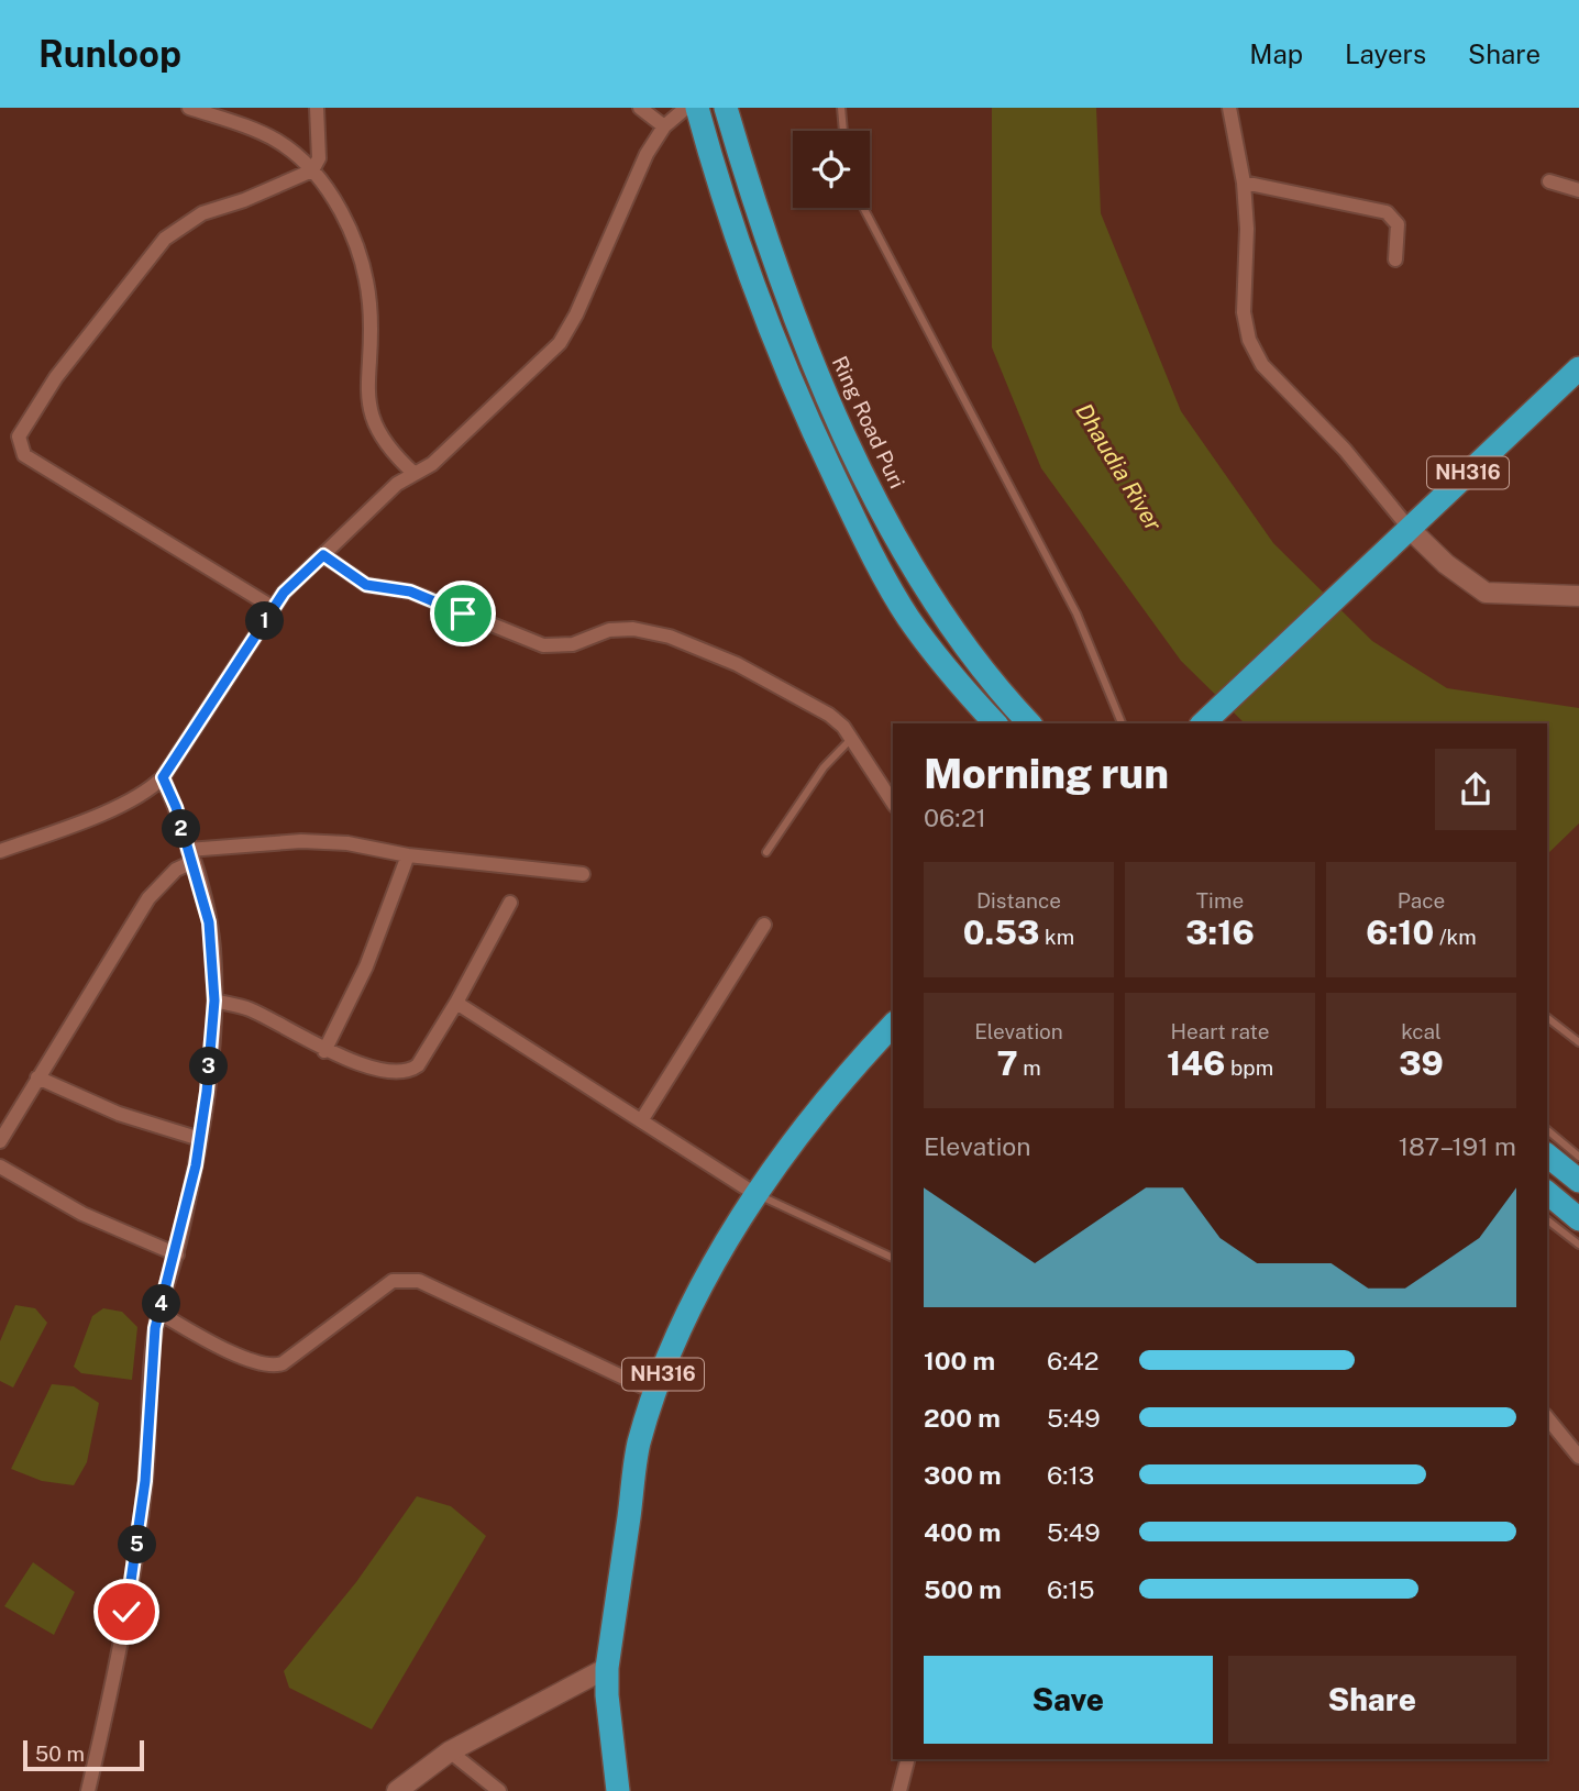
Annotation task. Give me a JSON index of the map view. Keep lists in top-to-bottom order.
{
  "streets": {
    "highway": ["Ring Road Puri", "NH316"]
  },
  "water": ["Dhaudia River"],
  "scale_bar": "50 m",
  "page": {
    "header": "Runloop",
    "nav": ["Map", "Layers", "Share"],
    "pins": [
      "1",
      "2",
      "3",
      "4",
      "5"
    ],
    "heading": ["Morning run", "06:21"],
    "stats": [
      ["Distance", "0.53 km"],
      ["Time", "3:16"],
      ["Pace", "6:10 /km"],
      ["Elevation", "7 m"],
      ["Heart rate", "146 bpm"],
      ["kcal", "39"]
    ],
    "chart": ["Elevation", "187–191 m"],
    "list": [
      {
        "name": "100 m",
        "note": "6:42"
      },
      {
        "name": "200 m",
        "note": "5:49"
      },
      {
        "name": "300 m",
        "note": "6:13"
      },
      {
        "name": "400 m",
        "note": "5:49"
      },
      {
        "name": "500 m",
        "note": "6:15"
      }
    ],
    "buttons": ["Save", "Share"],
    "scale": "50 m"
  }
}
